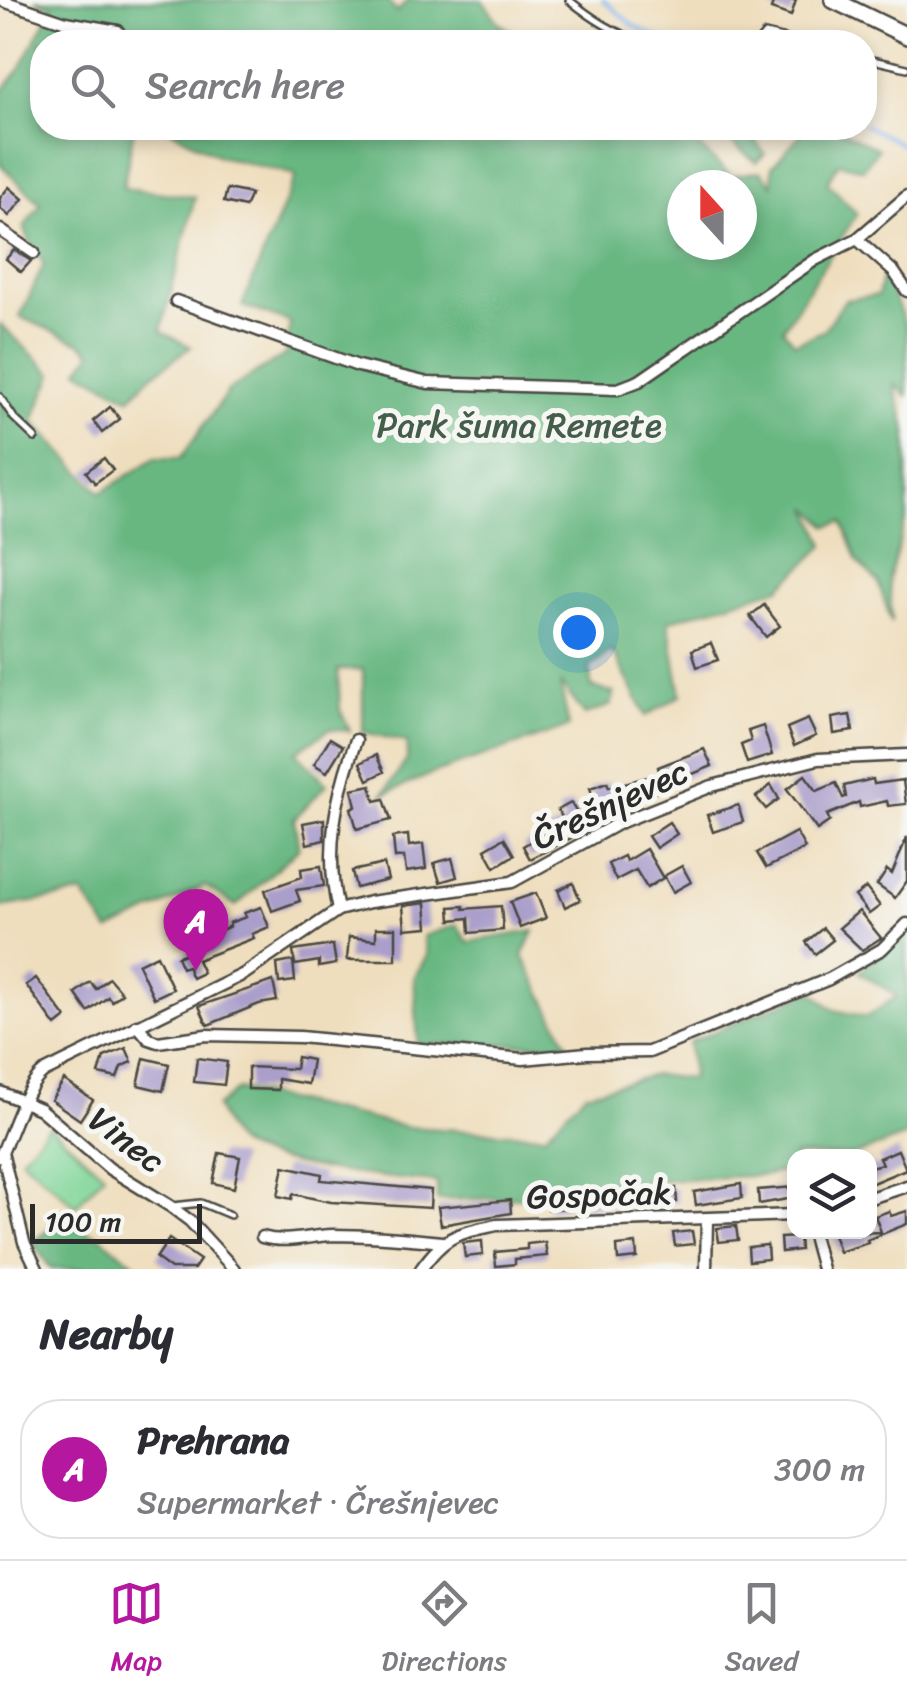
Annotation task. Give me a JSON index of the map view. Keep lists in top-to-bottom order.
{
  "streets": {
    "street": ["Črešnjevec", "Vinec", "Gospočak"]
  },
  "crossings": [
    ["Črešnjevec", "Vinec"]
  ],
  "parks": ["Park šuma Remete"],
  "scale_bar": "100 m",
  "north": "top",
  "page": {
    "search": "Search here",
    "pins": "A",
    "scale": "100 m",
    "heading": "Nearby",
    "list": [
      {
        "mark": "A",
        "name": "Prehrana",
        "note": "Supermarket · Črešnjevec",
        "value": "300 m"
      }
    ],
    "nav": ["Map", "Directions", "Saved"]
  }
}
